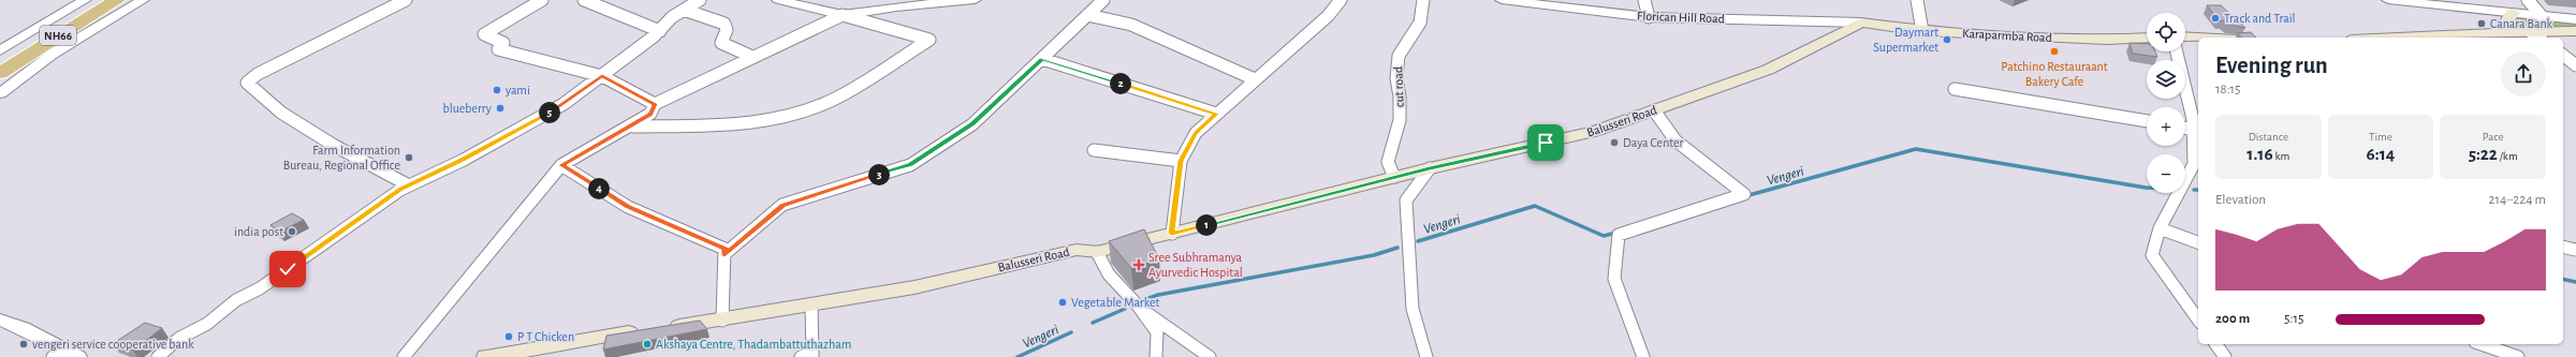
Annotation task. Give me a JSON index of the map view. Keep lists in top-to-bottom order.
{
  "streets": {
    "highway": ["NH66"],
    "main road": ["Karaparmba Road", "Balusseri Road"],
    "street": ["Florican Hill Road", "cut road"]
  },
  "crossings": [
    ["Florican Hill Road", "Karaparmba Road"],
    ["Florican Hill Road", "Balusseri Road"],
    ["Karaparmba Road", "Balusseri Road"],
    ["cut road", "Balusseri Road"]
  ],
  "water": ["Vengeri"],
  "places": {
    "other": [
      "Track and Trail",
      "Canara Bank",
      "Daymart Supermarket",
      "Patchino Restauraant Bakery Cafe",
      "yami",
      "blueberry",
      "Daya Center",
      "Farm Information Bureau, Regional Office",
      "india post",
      "Vegetable Market",
      "P T Chicken",
      "vengeri service cooperative bank",
      "Akshaya Centre, Thadambattuthazham"
    ],
    "health": ["Sree Subhramanya Ayurvedic Hospital"]
  },
  "page": {
    "map_buttons": ["+", "−"],
    "heading": ["Evening run", "18:15"],
    "pins": [
      "2",
      "5",
      "3",
      "4",
      "1"
    ],
    "stats": [
      ["Distance", "1.16 km"],
      ["Time", "6:14"],
      ["Pace", "5:22 /km"]
    ],
    "chart": ["Elevation", "214–224 m"],
    "list": [
      {
        "name": "200 m",
        "note": "5:15"
      }
    ]
  }
}
